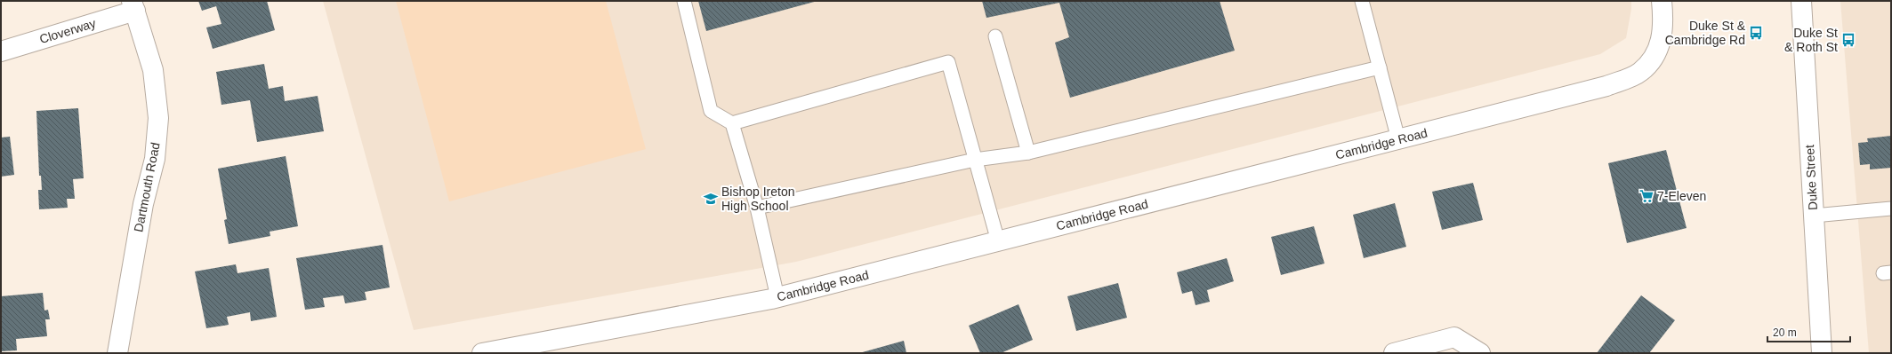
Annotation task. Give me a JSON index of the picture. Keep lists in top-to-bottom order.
{
  "streets": {
    "street": [
      "Cloverway",
      "Cambridge Road",
      "Duke Street",
      "Dartmouth Road"
    ]
  },
  "crossings": [
    ["Cloverway", "Dartmouth Road"]
  ],
  "places": {
    "bus stop": ["Duke St & Cambridge Rd", "Duke St & Roth St"],
    "supermarket": ["7-Eleven"],
    "school or university": ["Bishop Ireton High School"]
  },
  "scale_bar": "20 m"
}
